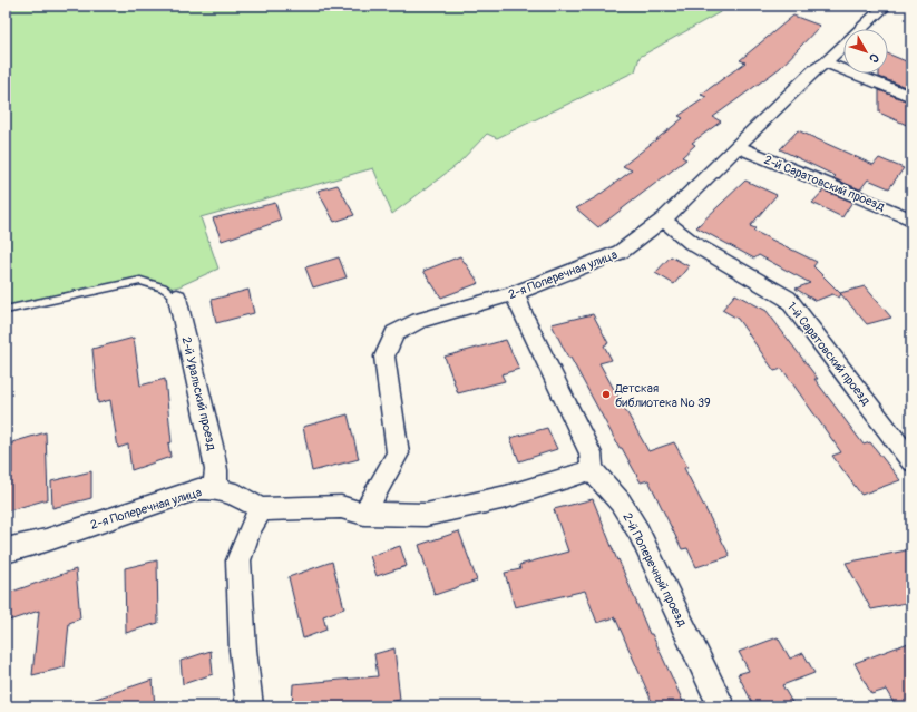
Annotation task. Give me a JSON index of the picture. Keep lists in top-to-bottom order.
{
  "streets": {
    "street": [
      "2-й Саратовский проезд",
      "2-я Поперечная улица",
      "1-й Саратовский проезд",
      "2-й Уральский проезд",
      "2-й Поперечный проезд"
    ]
  },
  "crossings": [
    ["2-й Саратовский проезд", "2-я Поперечная улица"],
    ["2-я Поперечная улица", "1-й Саратовский проезд"],
    ["2-я Поперечная улица", "2-й Уральский проезд"]
  ],
  "places": ["Детская библиотека № 39"],
  "north": "bottom right"
}
